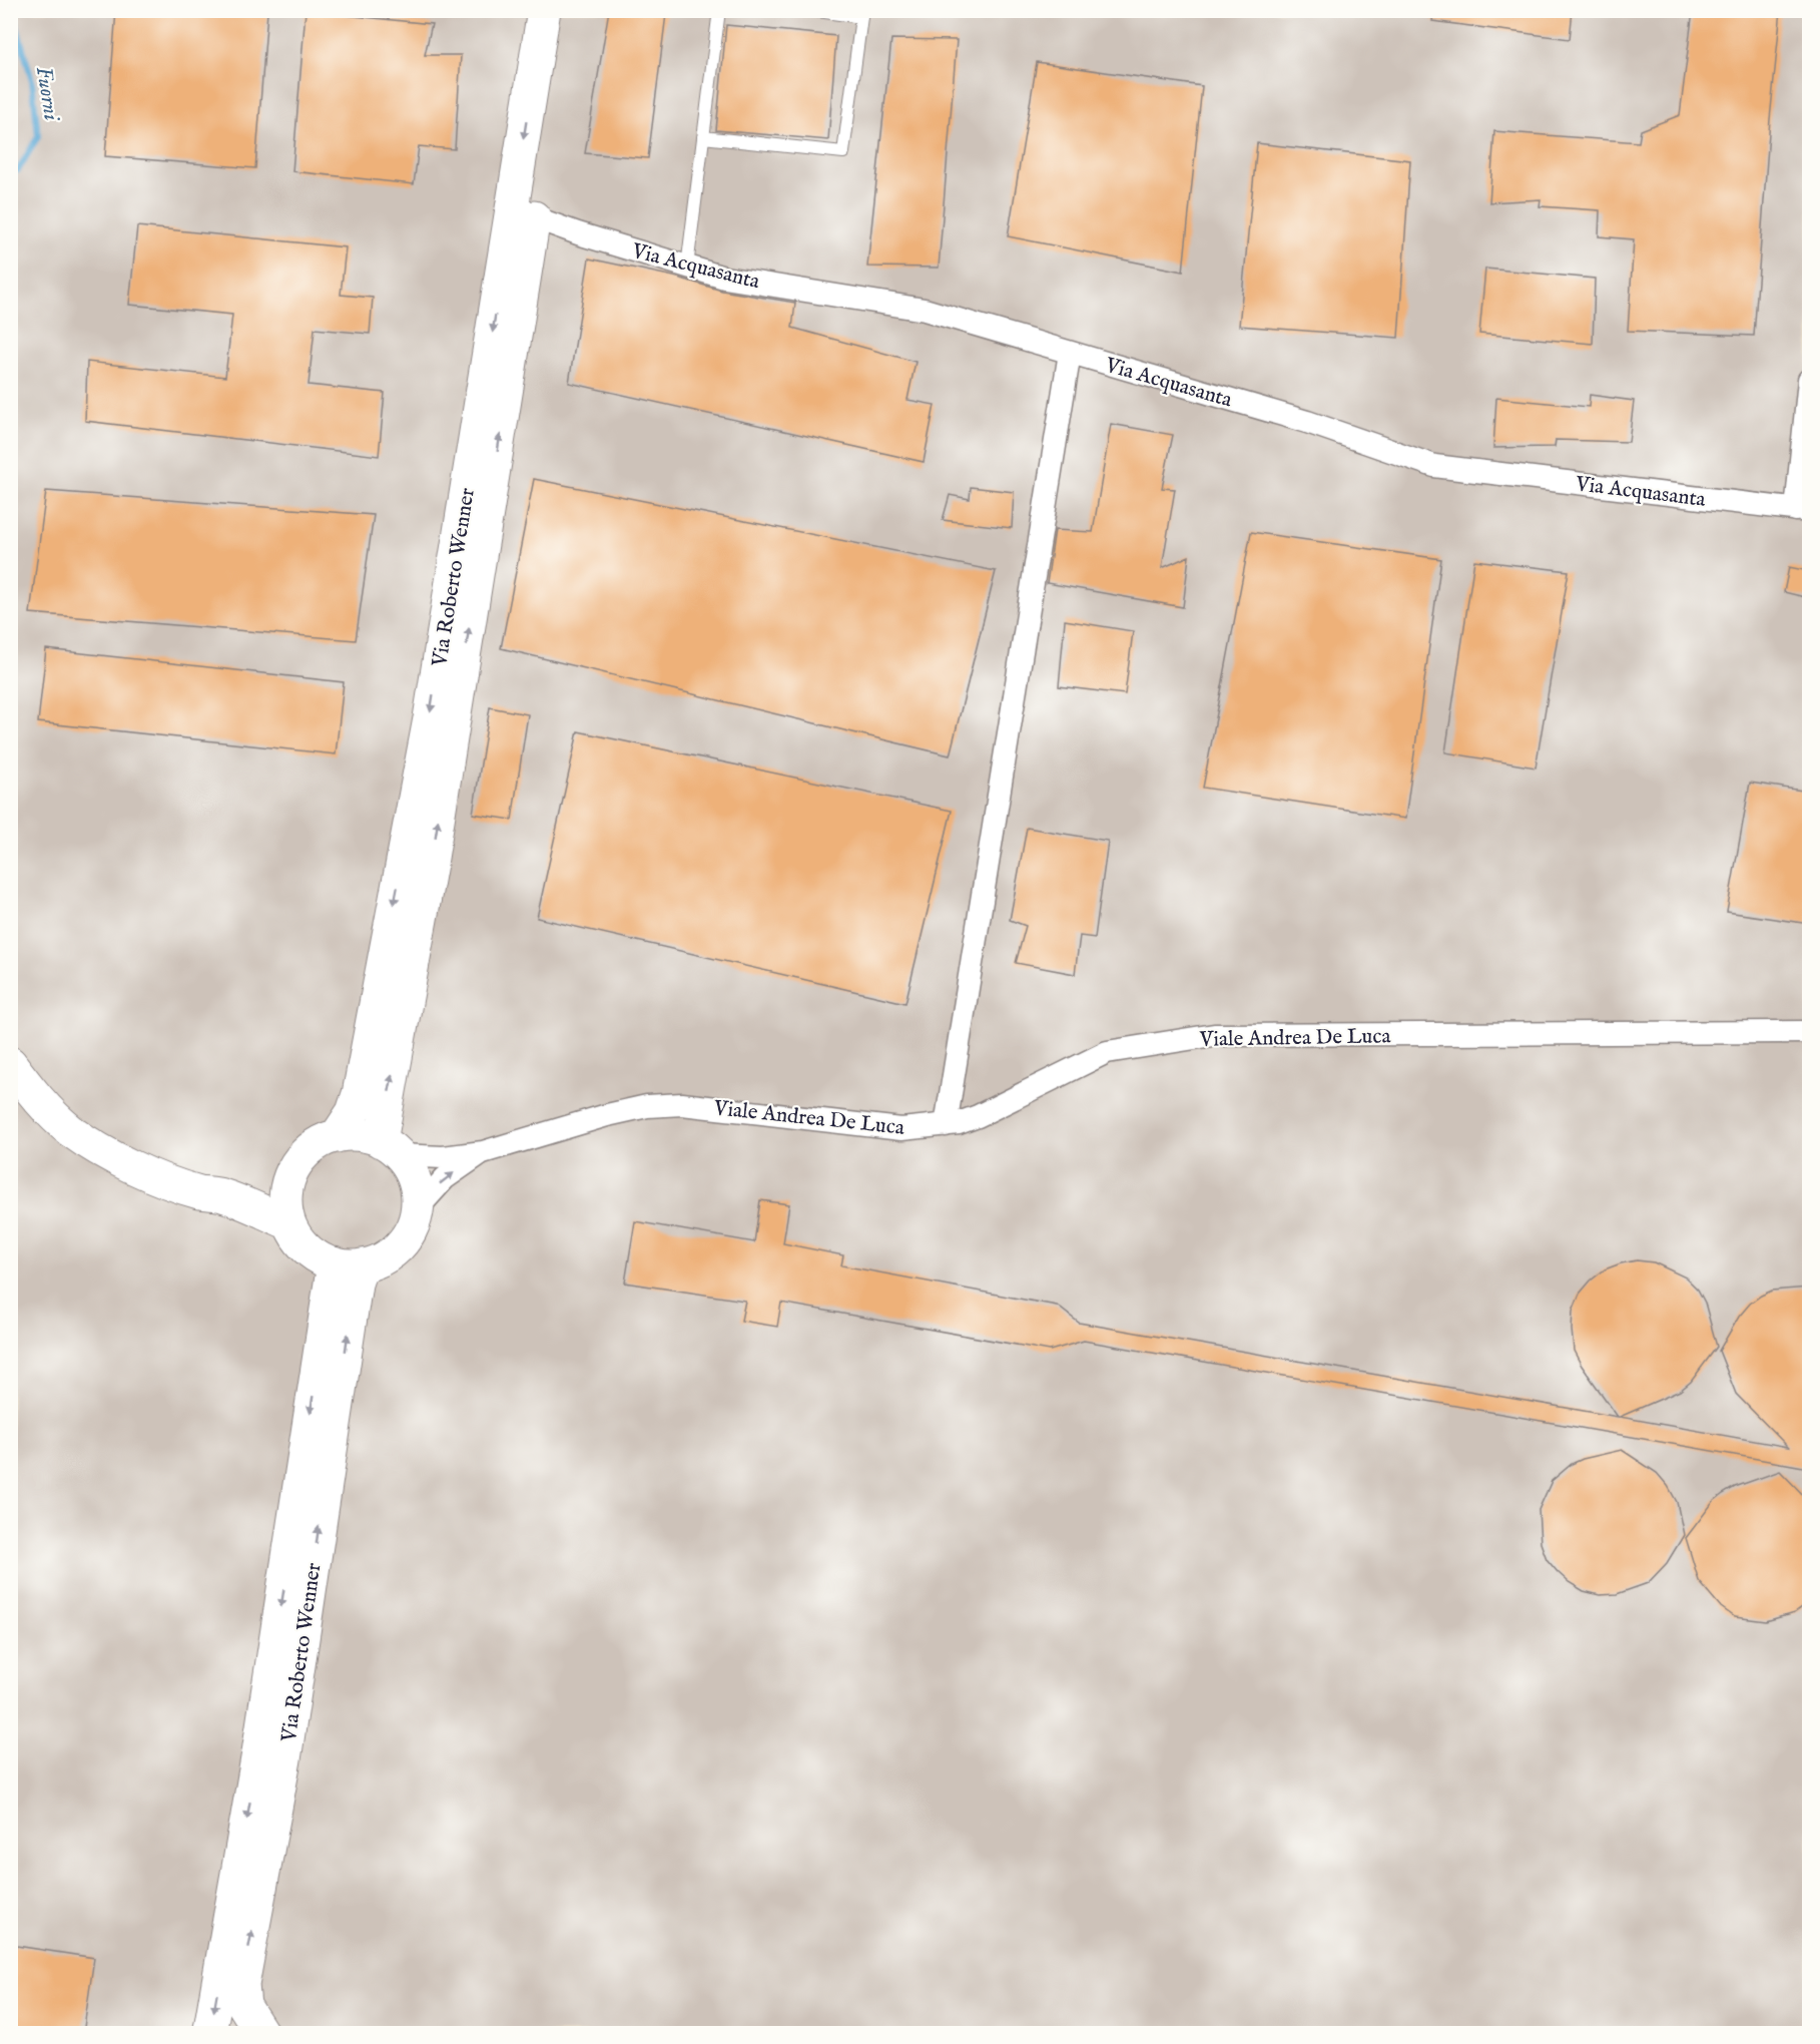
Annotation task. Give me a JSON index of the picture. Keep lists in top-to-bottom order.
{
  "streets": {
    "main road": ["Via Roberto Wenner"],
    "street": ["Via Acquasanta", "Viale Andrea De Luca"]
  },
  "crossings": [
    ["Via Acquasanta", "Via Roberto Wenner"]
  ],
  "water": ["Fuorni"]
}
